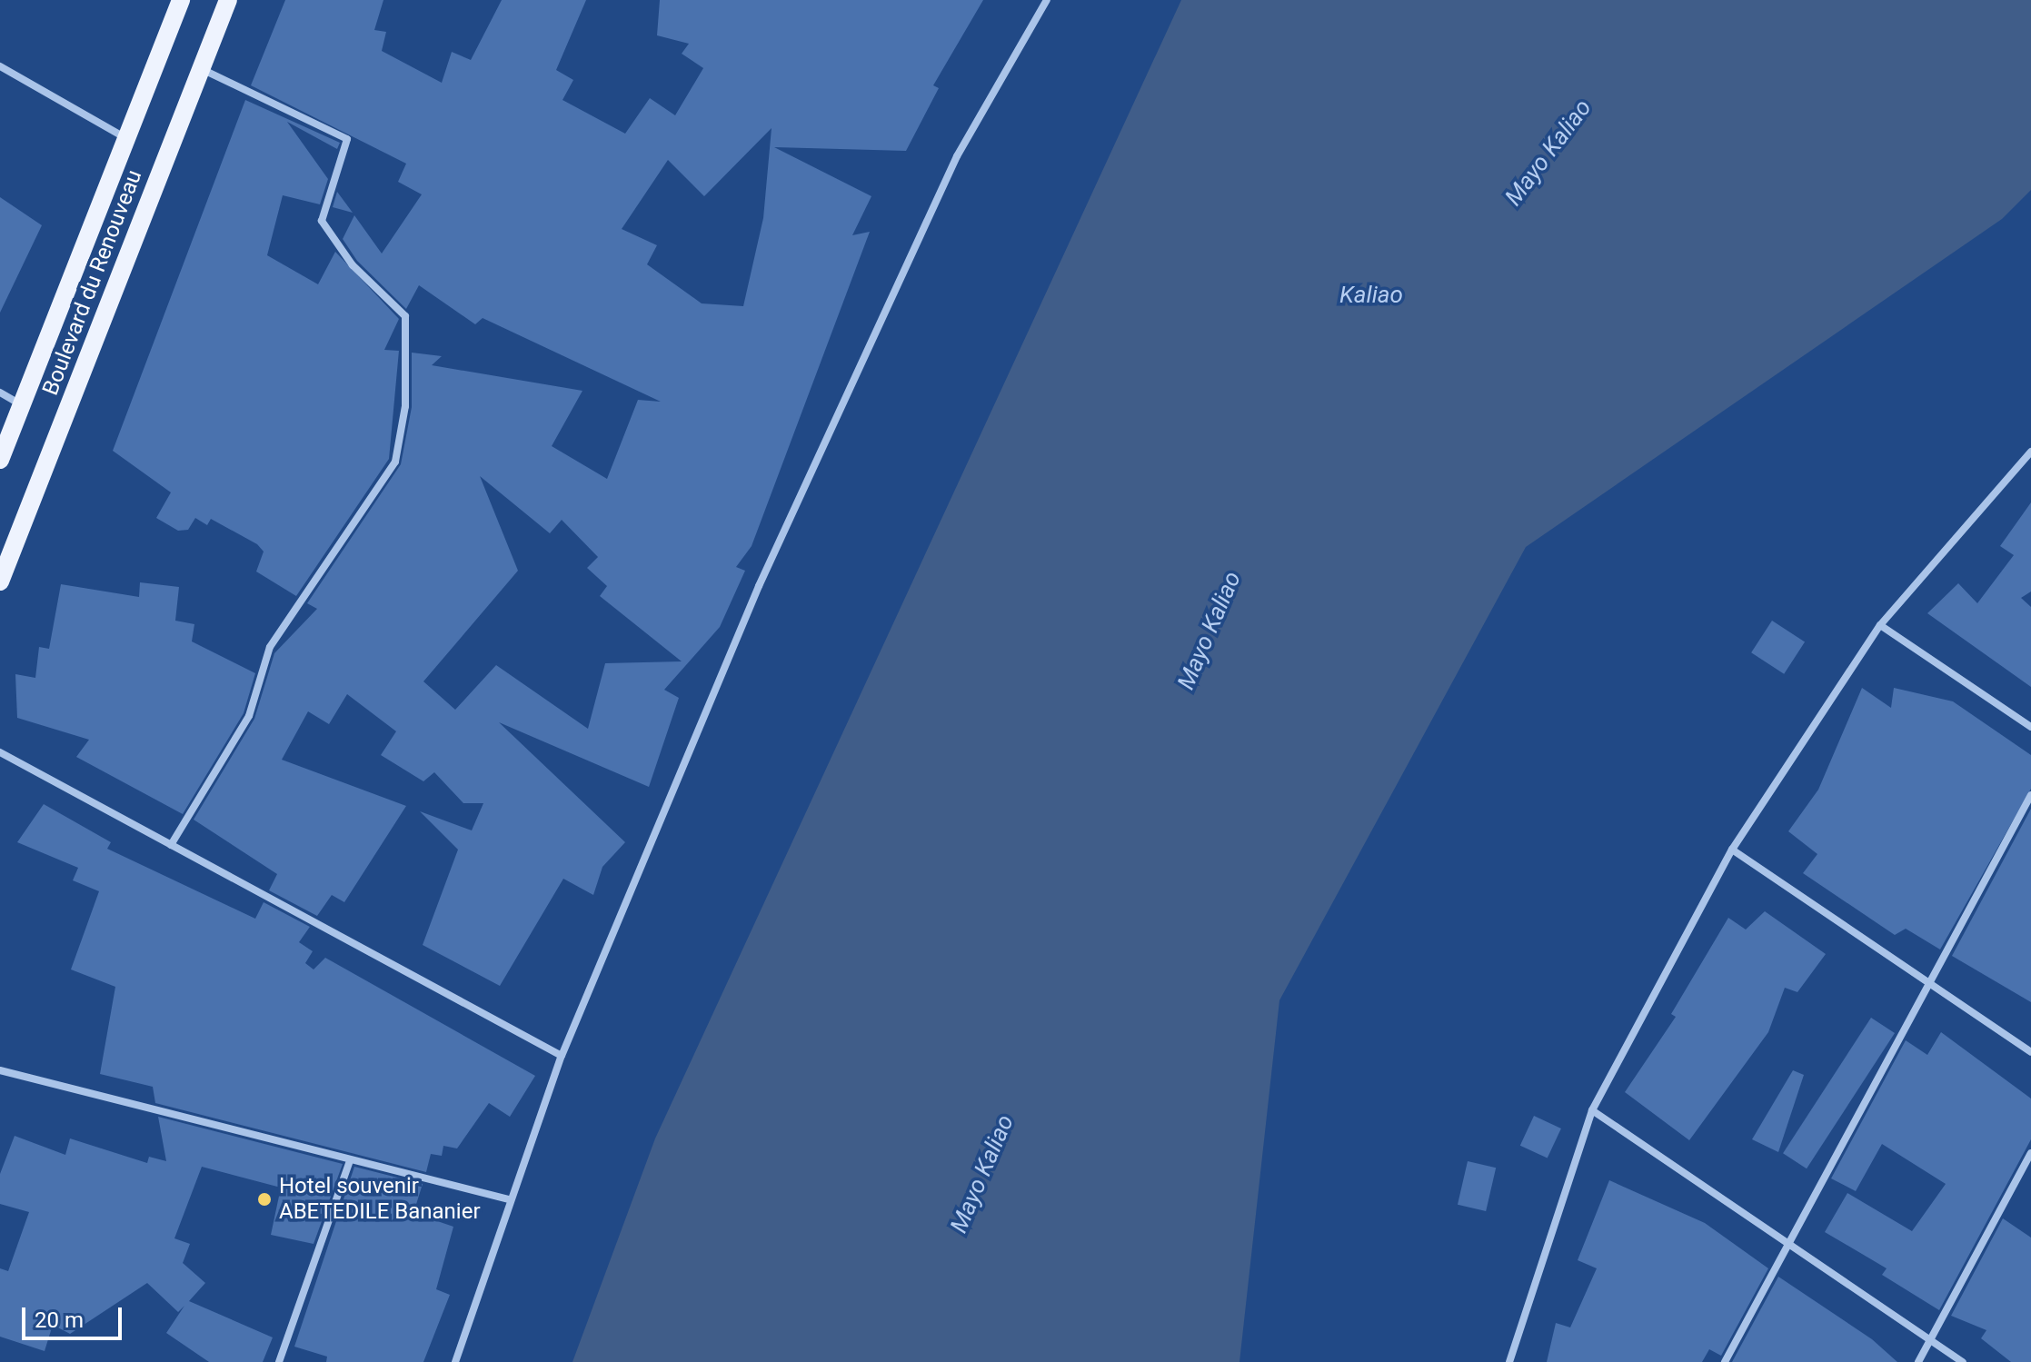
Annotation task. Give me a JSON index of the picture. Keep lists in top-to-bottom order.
{
  "streets": {
    "main road": ["Boulevard du Renouveau"]
  },
  "water": ["Mayo Kaliao", "Kaliao"],
  "places": ["Hotel souvenir ABETEDILE Bananier"],
  "scale_bar": "20 m"
}
